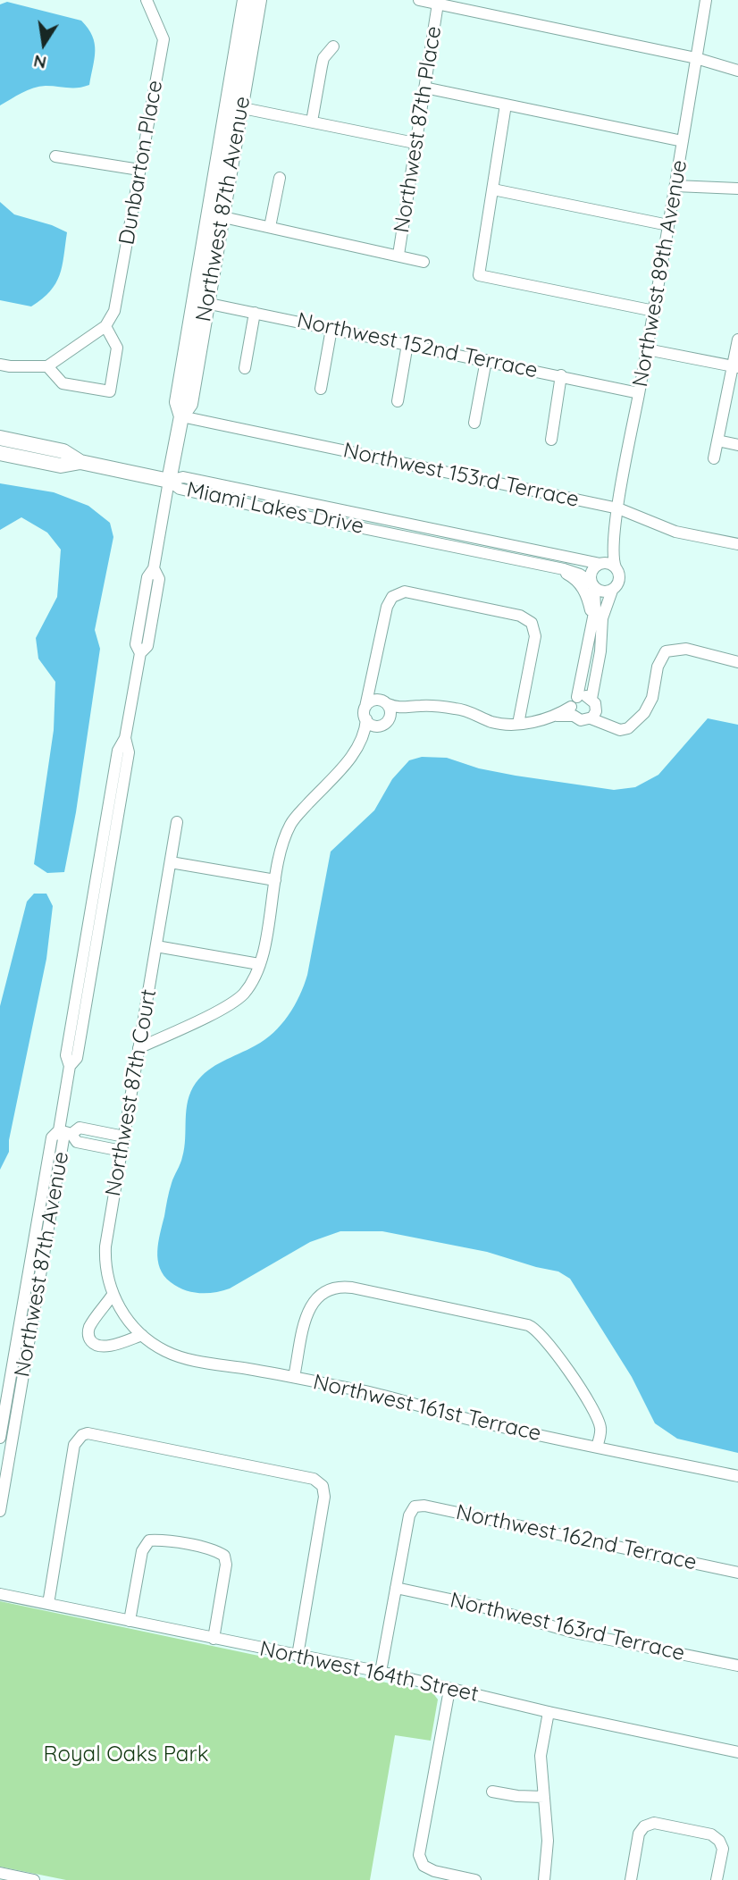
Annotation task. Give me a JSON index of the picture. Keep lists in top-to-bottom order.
{
  "streets": {
    "main road": ["Northwest 87th Avenue"],
    "street": [
      "Northwest 87th Place",
      "Dunbarton Place",
      "Northwest 89th Avenue",
      "Northwest 152nd Terrace",
      "Northwest 153rd Terrace",
      "Miami Lakes Drive",
      "Northwest 87th Court",
      "Northwest 161st Terrace",
      "Northwest 162nd Terrace",
      "Northwest 163rd Terrace",
      "Northwest 164th Street"
    ]
  },
  "crossings": [
    ["Northwest 87th Avenue", "Northwest 152nd Terrace"],
    ["Northwest 87th Avenue", "Northwest 153rd Terrace"],
    ["Northwest 87th Avenue", "Miami Lakes Drive"],
    ["Northwest 89th Avenue", "Northwest 152nd Terrace"],
    ["Northwest 89th Avenue", "Northwest 153rd Terrace"],
    ["Northwest 89th Avenue", "Miami Lakes Drive"],
    ["Northwest 87th Court", "Northwest 161st Terrace"],
    ["Northwest 162nd Terrace", "Northwest 163rd Terrace"]
  ],
  "parks": ["Royal Oaks Park"],
  "north": "bottom"
}
